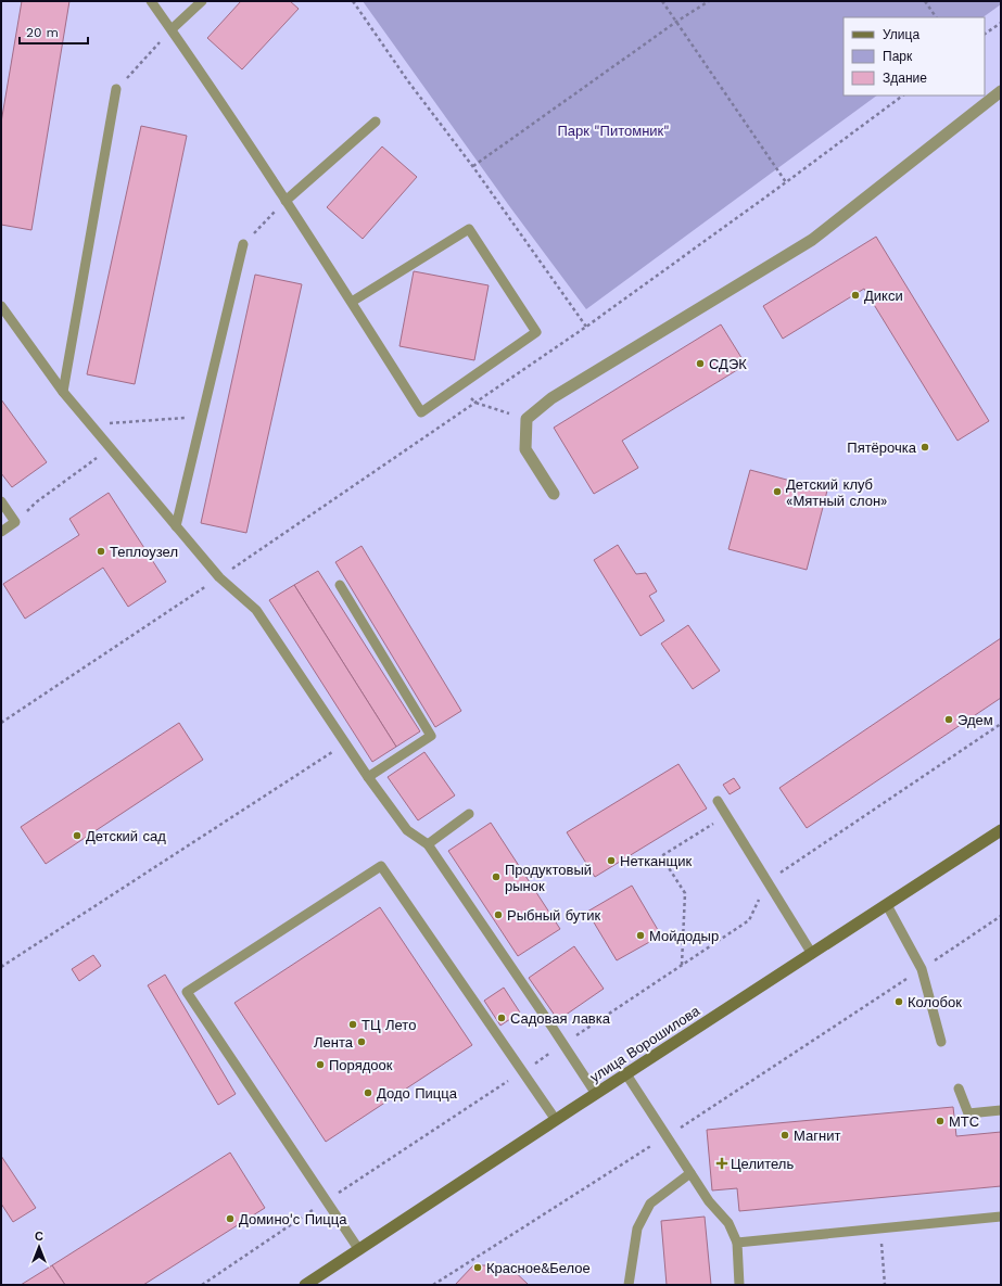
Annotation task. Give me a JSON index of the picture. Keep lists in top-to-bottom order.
{
  "streets": {
    "main road": ["улица Ворошилова"]
  },
  "parks": ["Парк \"Питомник\""],
  "places": {
    "other": [
      "Дикси",
      "СДЭК",
      "Пятёрочка",
      "Детский клуб «Мятный слон»",
      "Теплоузел",
      "Эдем",
      "Детский сад",
      "Нетканщик",
      "Продуктовый рынок",
      "Рыбный бутик",
      "Мойдодыр",
      "Колобок",
      "Садовая лавка",
      "ТЦ Лето",
      "Лента",
      "Порядоок",
      "Додо Пицца",
      "МТС",
      "Магнит",
      "Домино'с Пицца",
      "Красное&Белое"
    ],
    "health": ["Целитель"]
  },
  "legend": ["Улица", "Парк", "Здание"],
  "scale_bar": "20 m",
  "north": "top"
}
